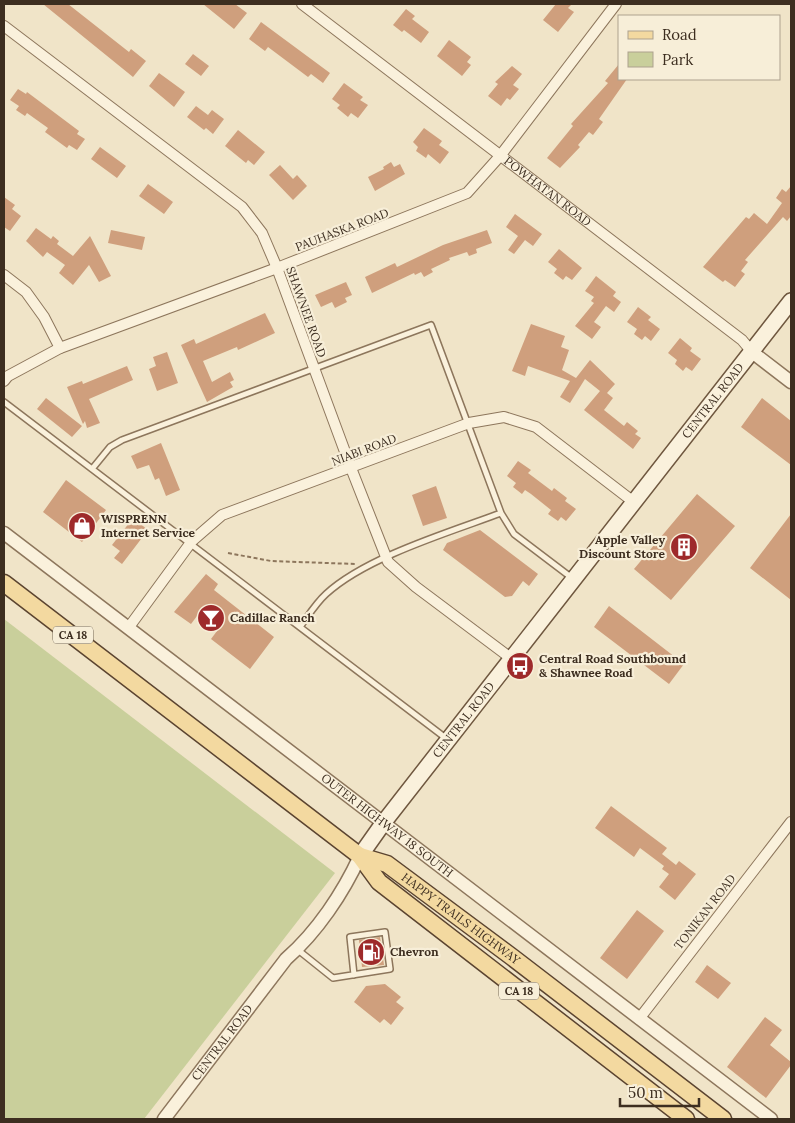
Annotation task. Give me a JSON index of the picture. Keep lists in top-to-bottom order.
{
  "streets": {
    "main road": ["CENTRAL ROAD", "CA 18", "HAPPY TRAILS HIGHWAY"],
    "street": [
      "POWHATAN ROAD",
      "PAUHASKA ROAD",
      "SHAWNEE ROAD",
      "NIABI ROAD",
      "OUTER HIGHWAY 18 SOUTH",
      "TONIKAN ROAD"
    ]
  },
  "crossings": [
    ["POWHATAN ROAD", "PAUHASKA ROAD"],
    ["POWHATAN ROAD", "CENTRAL ROAD"],
    ["PAUHASKA ROAD", "SHAWNEE ROAD"],
    ["SHAWNEE ROAD", "CENTRAL ROAD"],
    ["SHAWNEE ROAD", "NIABI ROAD"],
    ["CENTRAL ROAD", "NIABI ROAD"],
    ["CENTRAL ROAD", "OUTER HIGHWAY 18 SOUTH"],
    ["CENTRAL ROAD", "HAPPY TRAILS HIGHWAY"],
    ["NIABI ROAD", "OUTER HIGHWAY 18 SOUTH"],
    ["OUTER HIGHWAY 18 SOUTH", "TONIKAN ROAD"]
  ],
  "places": {
    "shop": ["WISPRENN Internet Service"],
    "building": ["Apple Valley Discount Store"],
    "bar": ["Cadillac Ranch"],
    "bus stop": ["Central Road Southbound & Shawnee Road"],
    "fuel station": ["Chevron"]
  },
  "legend": ["Road", "Park"],
  "scale_bar": "50 m"
}
